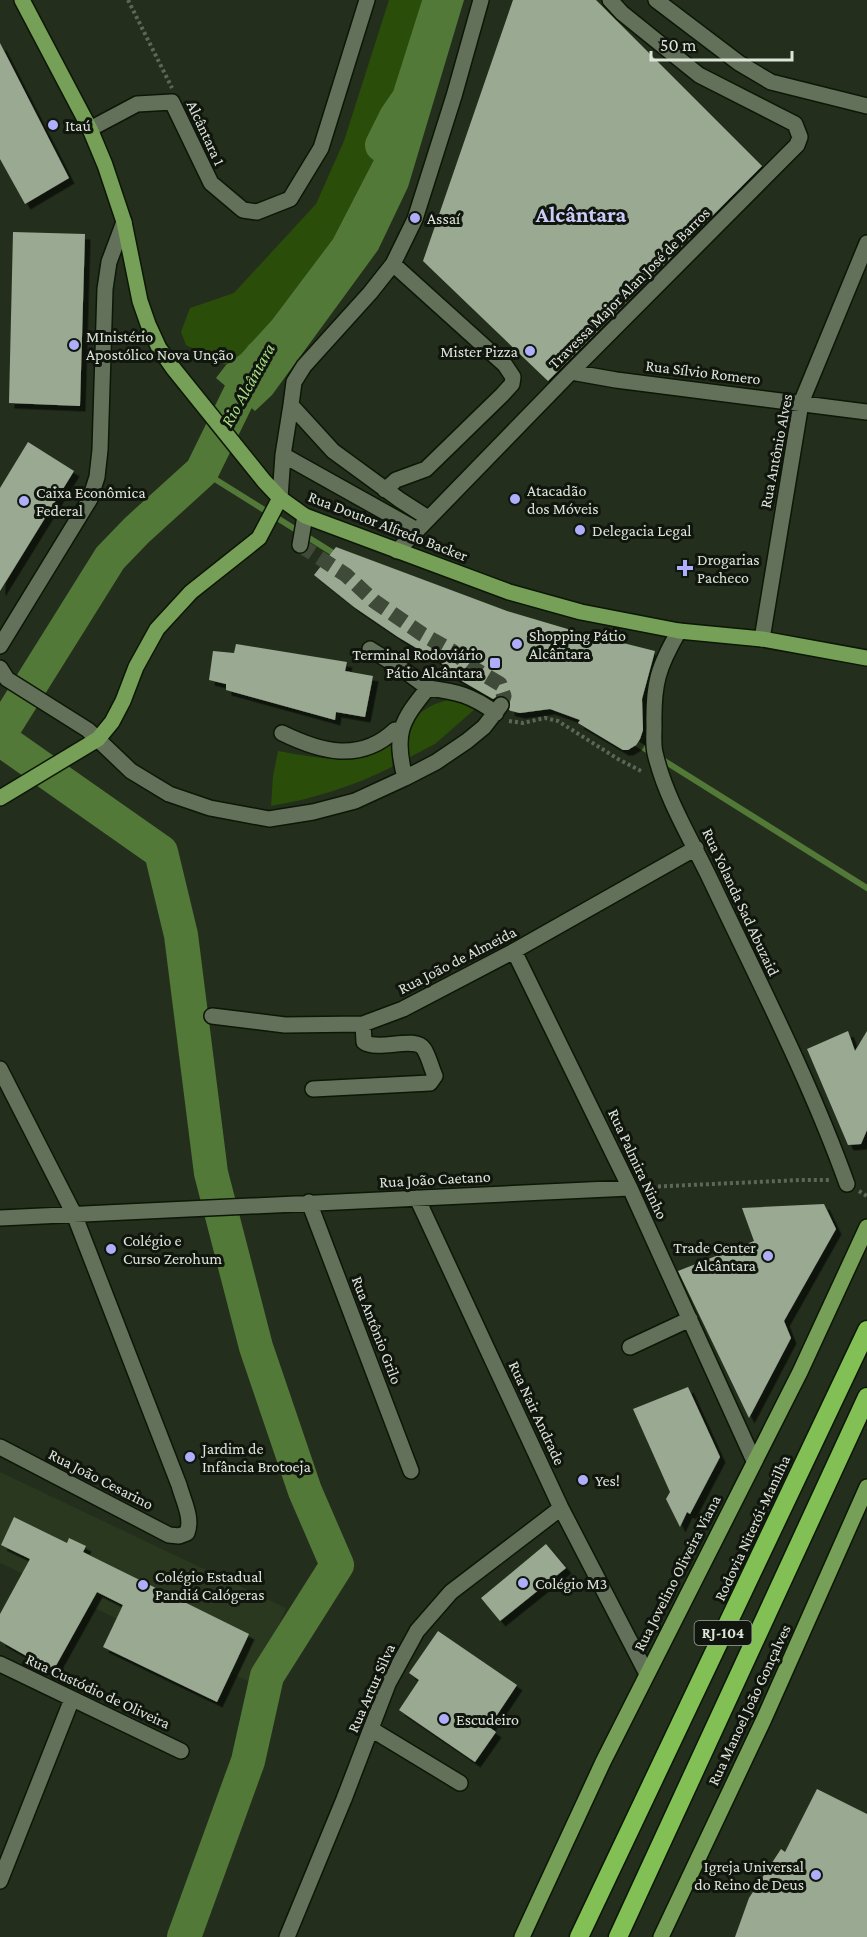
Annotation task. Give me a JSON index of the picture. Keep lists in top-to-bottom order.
{
  "streets": {
    "highway": ["Rodovia Niterói-Manilha", "RJ-104"],
    "main road": ["Rua Doutor Alfredo Backer", "Rua Jovelino Oliveira Viana", "Rua Manoel João Gonçalves"],
    "street": [
      "Travessa Major Alan José de Barros",
      "Rua Sílvio Romero",
      "Rua Antônio Alves",
      "Rua Yolanda Sad Abuzaid",
      "Rua João de Almeida",
      "Rua Palmira Ninho",
      "Rua João Caetano",
      "Rua Antônio Grilo",
      "Rua Nair Andrade",
      "Rua João Cesarino",
      "Rua Artur Silva",
      "Rua Custódio de Oliveira"
    ],
    "path": ["Alcântara 1"]
  },
  "crossings": [
    ["Travessa Major Alan José de Barros", "Rua Sílvio Romero"],
    ["Travessa Major Alan José de Barros", "Rua Doutor Alfredo Backer"],
    ["Rua Sílvio Romero", "Rua Antônio Alves"],
    ["Rua Antônio Alves", "Rua Doutor Alfredo Backer"],
    ["Rua Doutor Alfredo Backer", "Rua Yolanda Sad Abuzaid"],
    ["Rua Yolanda Sad Abuzaid", "Rua João de Almeida"],
    ["Rua João de Almeida", "Rua Palmira Ninho"],
    ["Rua Palmira Ninho", "Rua João Caetano"],
    ["Rua Palmira Ninho", "Rua Jovelino Oliveira Viana"],
    ["Rua João Caetano", "Rua Antônio Grilo"],
    ["Rua João Caetano", "Rua Nair Andrade"],
    ["Rua João Caetano", "Rua João Cesarino"],
    ["Rua Nair Andrade", "Rua Jovelino Oliveira Viana"],
    ["Rua Nair Andrade", "Rua Artur Silva"]
  ],
  "districts": ["Alcântara"],
  "water": ["Rio Alcântara"],
  "places": {
    "other": [
      "Itaú",
      "Assaí",
      "MInistério Apostólico Nova Unção",
      "Mister Pizza",
      "Atacadão dos Móveis",
      "Caixa Econômica Federal",
      "Delegacia Legal",
      "Shopping Pátio Alcântara",
      "Colégio e Curso Zerohum",
      "Trade Center Alcântara",
      "Jardim de Infância Brotoeja",
      "Yes!",
      "Colégio M3",
      "Colégio Estadual Pandiá Calógeras",
      "Escudeiro",
      "Igreja Universal do Reino de Deus"
    ],
    "health": ["Drogarias Pacheco"],
    "transit": ["Terminal Rodoviário Pátio Alcântara"]
  },
  "scale_bar": "50 m"
}
